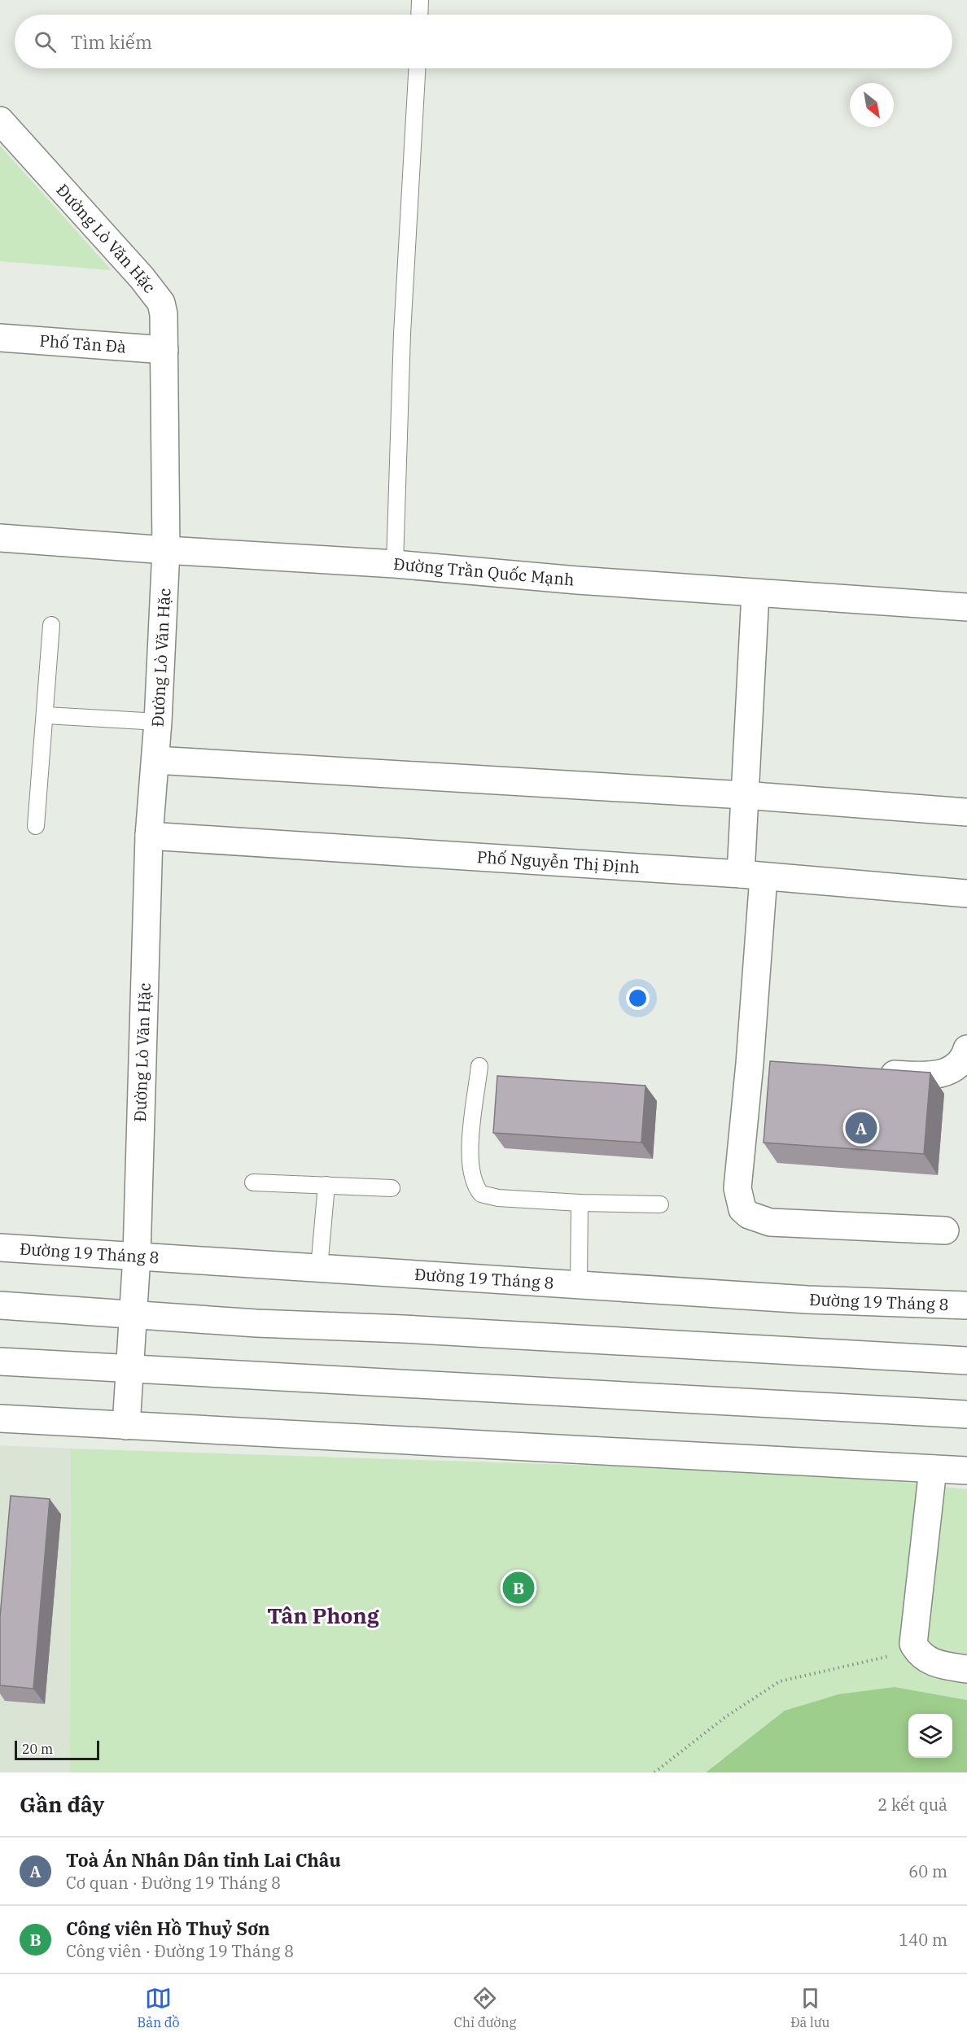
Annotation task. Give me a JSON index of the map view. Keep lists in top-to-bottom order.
{
  "streets": {
    "main road": [
      "Đường Lò Văn Hặc",
      "Phố Tản Đà",
      "Đường Trần Quốc Mạnh",
      "Phố Nguyễn Thị Định",
      "Đường 19 Tháng 8"
    ]
  },
  "crossings": [
    ["Đường Lò Văn Hặc", "Phố Tản Đà"],
    ["Đường Lò Văn Hặc", "Đường Trần Quốc Mạnh"],
    ["Đường Lò Văn Hặc", "Phố Nguyễn Thị Định"],
    ["Đường Lò Văn Hặc", "Đường 19 Tháng 8"]
  ],
  "districts": ["Tân Phong"],
  "scale_bar": "20 m",
  "north": "bottom right",
  "page": {
    "search": "Tìm kiếm",
    "pins": ["A", "B"],
    "scale": "20 m",
    "heading": ["Gần đây", "2 kết quả"],
    "list": [
      {
        "mark": "A",
        "name": "Toà Án Nhân Dân tỉnh Lai Châu",
        "note": "Cơ quan · Đường 19 Tháng 8",
        "value": "60 m"
      },
      {
        "mark": "B",
        "name": "Công viên Hồ Thuỷ Sơn",
        "note": "Công viên · Đường 19 Tháng 8",
        "value": "140 m"
      }
    ],
    "nav": ["Bản đồ", "Chỉ đường", "Đã lưu"]
  }
}
